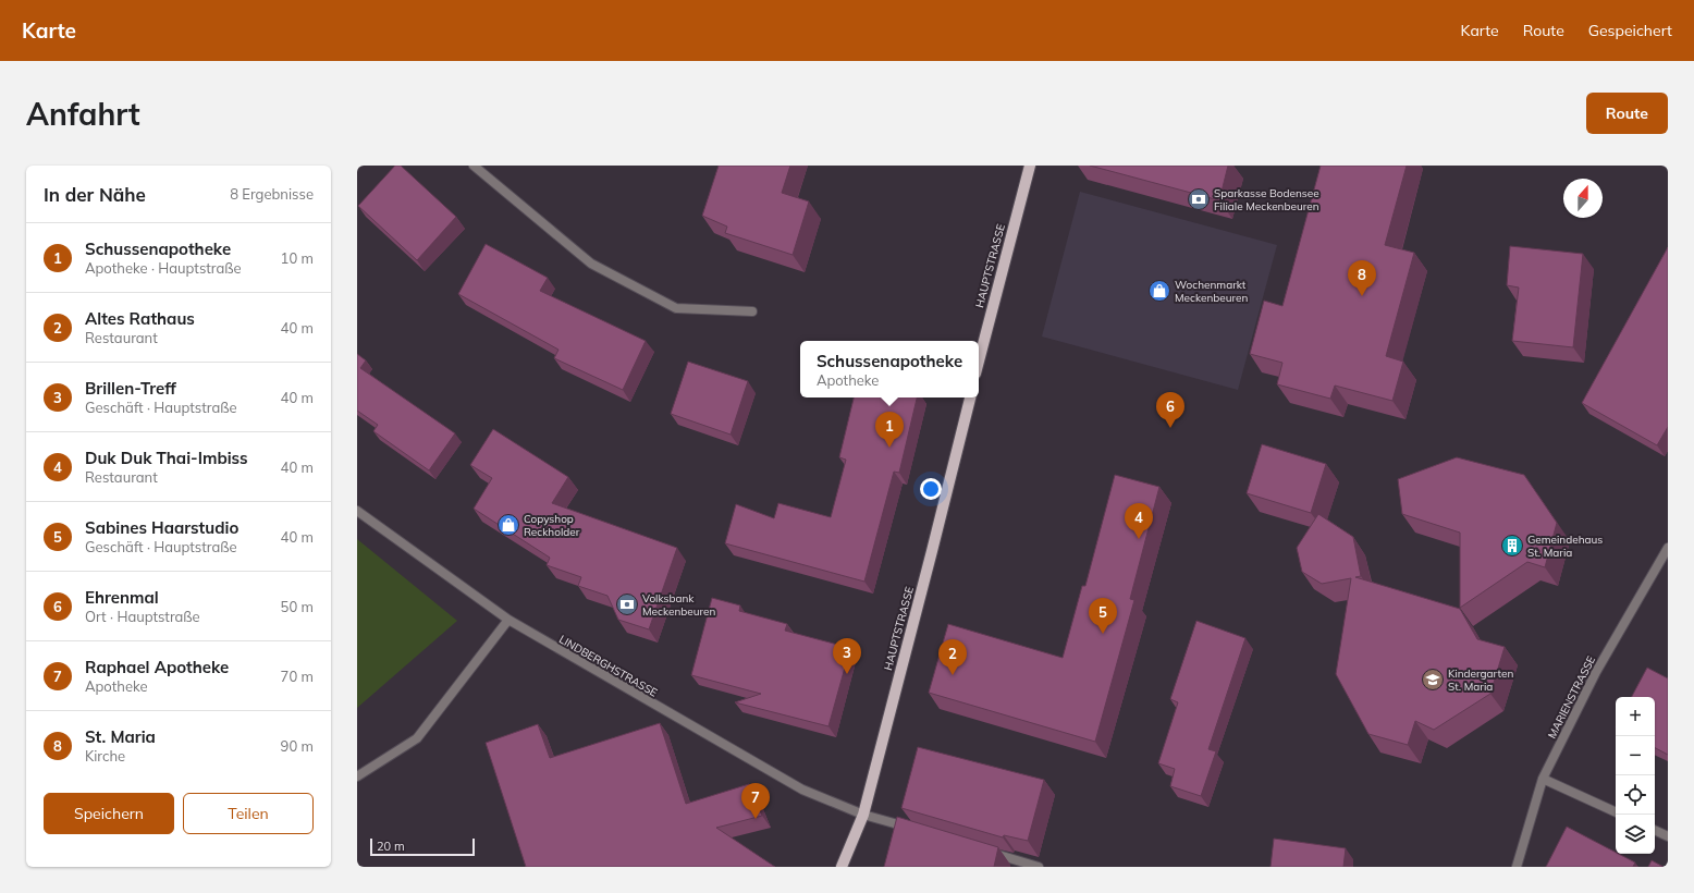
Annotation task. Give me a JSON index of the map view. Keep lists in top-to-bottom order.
{
  "streets": {
    "main road": ["HAUPTSTRASSE"],
    "street": ["LINDBERGHSTRASSE", "MARIENSTRASSE"]
  },
  "crossings": [
    ["HAUPTSTRASSE", "LINDBERGHSTRASSE"]
  ],
  "places": {
    "bank": ["Sparkasse Bodensee Filiale Meckenbeuren", "Volksbank Meckenbeuren"],
    "shop": ["Wochenmarkt Meckenbeuren", "Copyshop Reckholder"],
    "building": ["Gemeindehaus St. Maria"],
    "school or university": ["Kindergarten St. Maria"]
  },
  "scale_bar": "20 m",
  "north": "top",
  "page": {
    "header": "Karte",
    "nav": ["Karte", "Route", "Gespeichert"],
    "buttons": [
      "Route",
      ["Speichern", "Teilen"]
    ],
    "title": "Anfahrt",
    "heading": ["In der Nähe", "8 Ergebnisse"],
    "list": [
      {
        "mark": "1",
        "name": "Schussenapotheke",
        "note": "Apotheke · Hauptstraße",
        "value": "10 m"
      },
      {
        "mark": "2",
        "name": "Altes Rathaus",
        "note": "Restaurant",
        "value": "40 m"
      },
      {
        "mark": "3",
        "name": "Brillen-Treff",
        "note": "Geschäft · Hauptstraße",
        "value": "40 m"
      },
      {
        "mark": "4",
        "name": "Duk Duk Thai-Imbiss",
        "note": "Restaurant",
        "value": "40 m"
      },
      {
        "mark": "5",
        "name": "Sabines Haarstudio",
        "note": "Geschäft · Hauptstraße",
        "value": "40 m"
      },
      {
        "mark": "6",
        "name": "Ehrenmal",
        "note": "Ort · Hauptstraße",
        "value": "50 m"
      },
      {
        "mark": "7",
        "name": "Raphael Apotheke",
        "note": "Apotheke",
        "value": "70 m"
      },
      {
        "mark": "8",
        "name": "St. Maria",
        "note": "Kirche",
        "value": "90 m"
      }
    ],
    "pins": [
      "8",
      "6",
      "1",
      "4",
      "5",
      "3",
      "2",
      "7"
    ],
    "popup": ["Schussenapotheke", "Apotheke"],
    "map_buttons": ["+", "−"],
    "scale": "20 m"
  }
}
